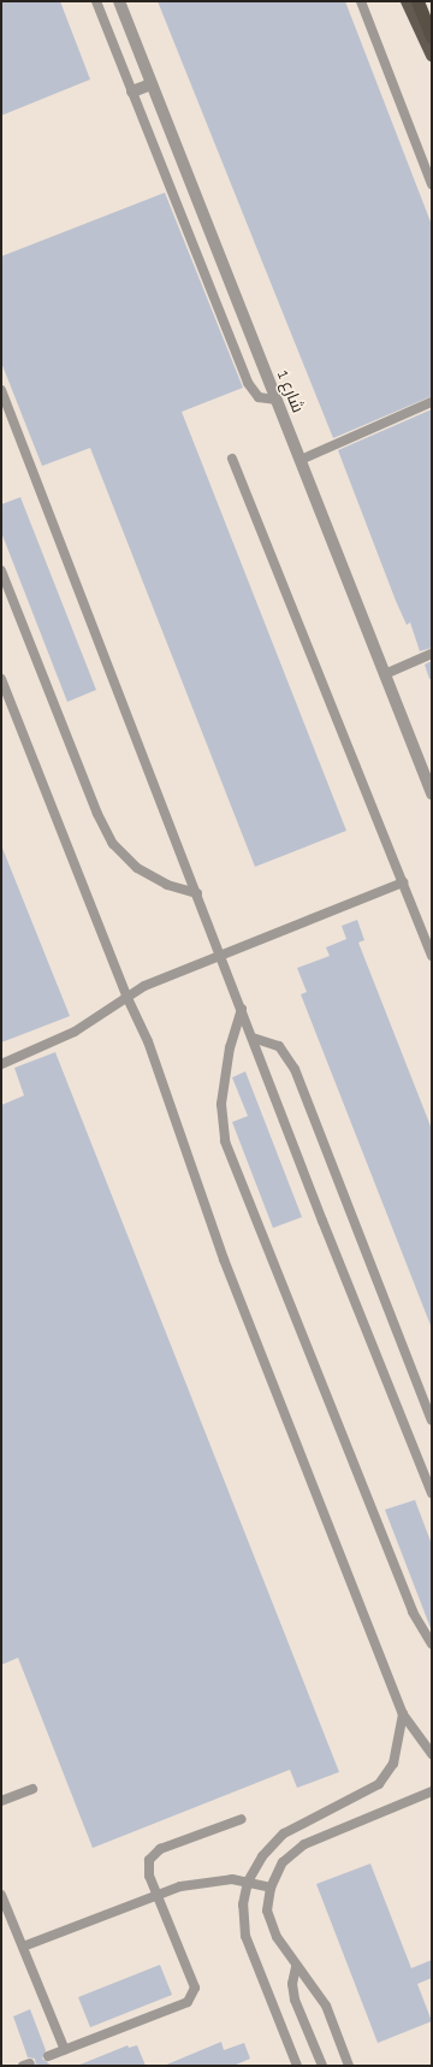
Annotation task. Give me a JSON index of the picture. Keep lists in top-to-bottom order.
{
  "streets": {
    "street": ["شارع 1"]
  }
}
